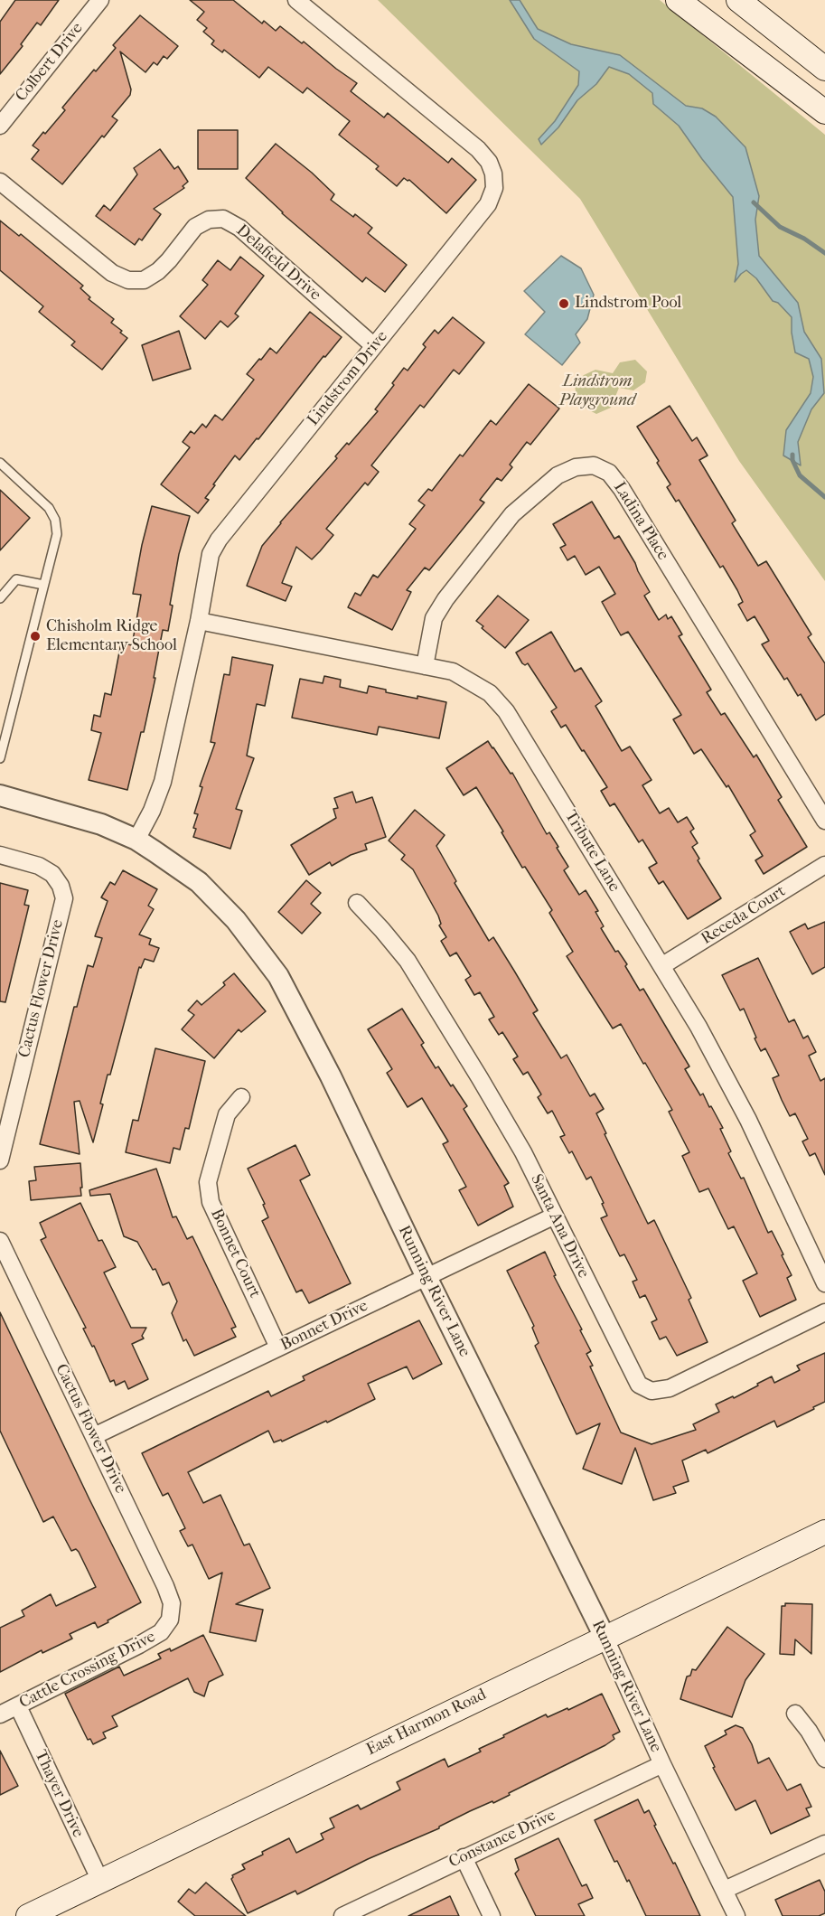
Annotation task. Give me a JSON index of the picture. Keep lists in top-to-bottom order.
{
  "streets": {
    "main road": ["East Harmon Road"],
    "street": [
      "Colbert Drive",
      "Delafield Drive",
      "Lindstrom Drive",
      "Ladina Place",
      "Tribute Lane",
      "Receda Court",
      "Cactus Flower Drive",
      "Santa Ana Drive",
      "Bonnet Court",
      "Running River Lane",
      "Bonnet Drive",
      "Cattle Crossing Drive",
      "Thayer Drive",
      "Constance Drive"
    ]
  },
  "crossings": [
    ["Delafield Drive", "Lindstrom Drive"],
    ["Lindstrom Drive", "Tribute Lane"],
    ["Lindstrom Drive", "Running River Lane"],
    ["Ladina Place", "Tribute Lane"],
    ["Tribute Lane", "Receda Court"],
    ["Cactus Flower Drive", "Bonnet Drive"],
    ["Cactus Flower Drive", "Cattle Crossing Drive"],
    ["Santa Ana Drive", "Bonnet Drive"],
    ["Bonnet Court", "Bonnet Drive"],
    ["Running River Lane", "Bonnet Drive"],
    ["Running River Lane", "East Harmon Road"],
    ["Running River Lane", "Constance Drive"],
    ["Cattle Crossing Drive", "Thayer Drive"],
    ["East Harmon Road", "Thayer Drive"]
  ],
  "parks": ["Lindstrom Playground"],
  "places": ["Lindstrom Pool", "Chisholm Ridge Elementary School"]
}
